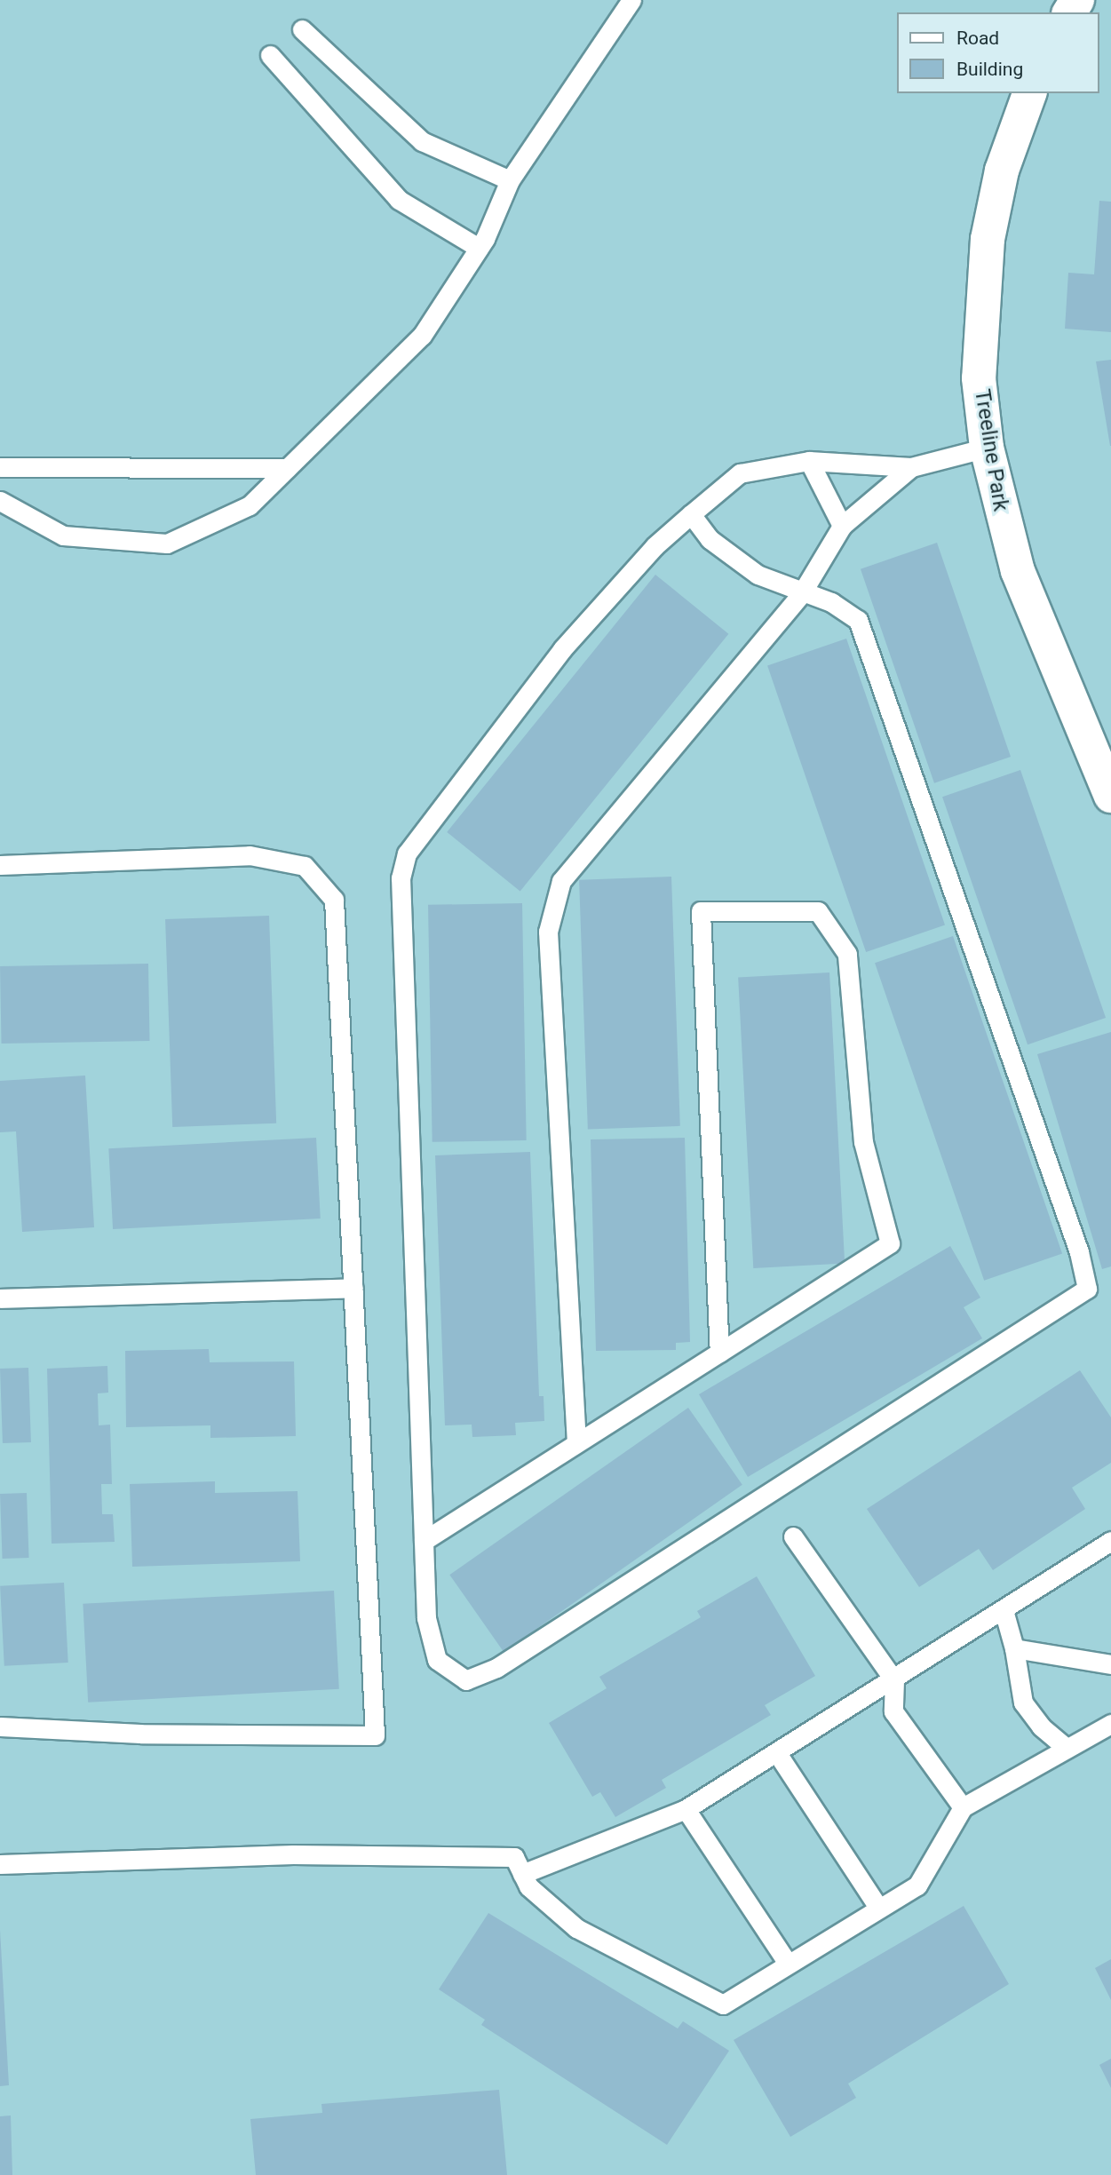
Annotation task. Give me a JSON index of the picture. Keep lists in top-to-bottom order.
{
  "streets": {
    "street": ["Treeline Park"]
  },
  "legend": ["Road", "Building"]
}
